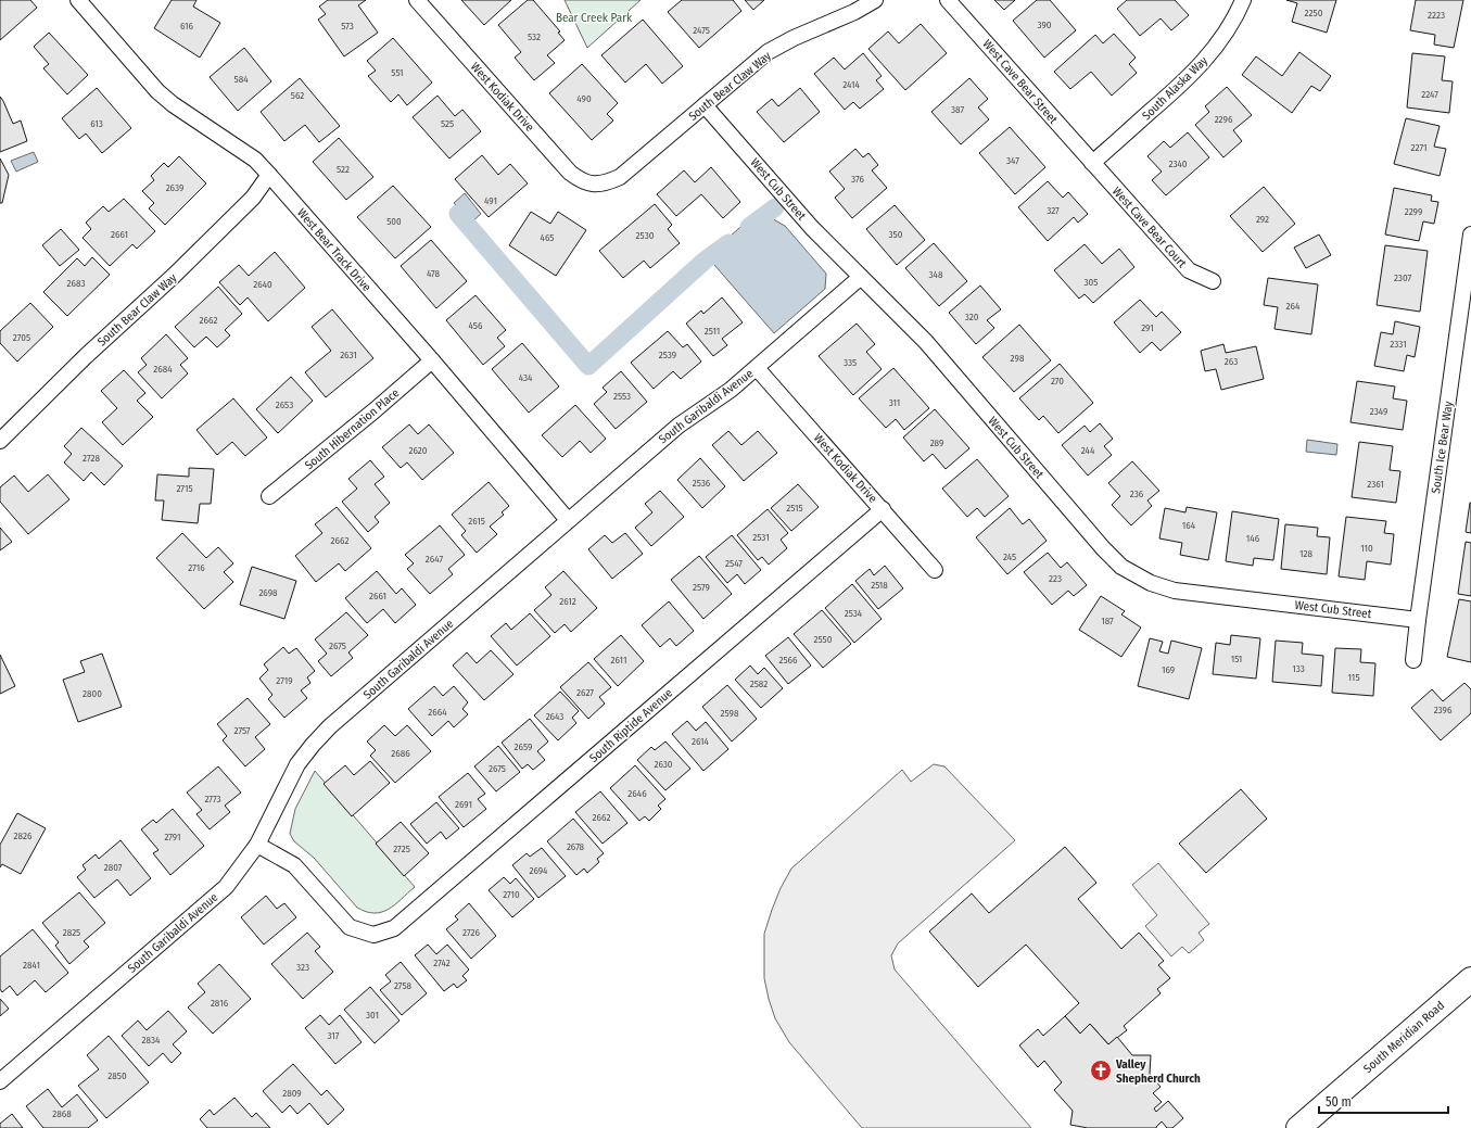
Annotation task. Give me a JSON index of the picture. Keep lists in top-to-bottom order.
{
  "streets": {
    "main road": ["South Meridian Road"],
    "street": [
      "West Cave Bear Street",
      "South Bear Claw Way",
      "South Alaska Way",
      "West Kodiak Drive",
      "West Cub Street",
      "West Cave Bear Court",
      "West Bear Track Drive",
      "South Garibaldi Avenue",
      "South Hibernation Place",
      "South Ice Bear Way",
      "South Riptide Avenue"
    ]
  },
  "crossings": [
    ["West Cave Bear Street", "South Alaska Way"],
    ["West Cave Bear Street", "West Cave Bear Court"],
    ["South Bear Claw Way", "West Kodiak Drive"],
    ["South Bear Claw Way", "West Cub Street"],
    ["South Bear Claw Way", "West Bear Track Drive"],
    ["South Alaska Way", "West Cave Bear Court"],
    ["West Kodiak Drive", "South Garibaldi Avenue"],
    ["West Kodiak Drive", "South Riptide Avenue"],
    ["West Cub Street", "South Garibaldi Avenue"],
    ["West Cub Street", "South Ice Bear Way"],
    ["West Bear Track Drive", "South Garibaldi Avenue"],
    ["West Bear Track Drive", "South Hibernation Place"],
    ["South Garibaldi Avenue", "South Riptide Avenue"]
  ],
  "parks": ["Bear Creek Park"],
  "places": {
    "church": ["Valley Shepherd Church"]
  },
  "house_numbers": [
    "2250",
    "2223",
    "390",
    "616",
    "573",
    "2475",
    "532",
    "551",
    "584",
    "2414",
    "2247",
    "562",
    "490",
    "387",
    "2296",
    "613",
    "525",
    "2271",
    "347",
    "2340",
    "522",
    "376",
    "2639",
    "491",
    "327",
    "2299",
    "292",
    "500",
    "2661",
    "350",
    "2530",
    "465",
    "478",
    "348",
    "2307",
    "305",
    "2683",
    "2640",
    "264",
    "320",
    "2662",
    "456",
    "291",
    "2511",
    "2705",
    "2331",
    "2631",
    "2539",
    "298",
    "263",
    "335",
    "2684",
    "434",
    "270",
    "2553",
    "311",
    "2653",
    "2349",
    "289",
    "2620",
    "244",
    "2728",
    "2536",
    "2361",
    "2715",
    "236",
    "2515",
    "2615",
    "164",
    "2531",
    "146",
    "2662",
    "110",
    "128",
    "245",
    "2647",
    "2547",
    "2716",
    "223",
    "2518",
    "2579",
    "2698",
    "2661",
    "2612",
    "2534",
    "187",
    "2550",
    "2675",
    "151",
    "2611",
    "2566",
    "133",
    "169",
    "115",
    "2719",
    "2582",
    "2627",
    "2800",
    "2396",
    "2664",
    "2598",
    "2643",
    "2757",
    "2614",
    "2659",
    "2686",
    "2630",
    "2675",
    "2646",
    "2773",
    "2691",
    "2662",
    "2826",
    "2791",
    "2678",
    "2725",
    "2807",
    "2694",
    "2710",
    "2825",
    "2726",
    "2742",
    "2841",
    "323",
    "2758",
    "2816",
    "301",
    "317",
    "2834",
    "2850",
    "2809",
    "2868"
  ],
  "scale_bar": "50 m"
}
